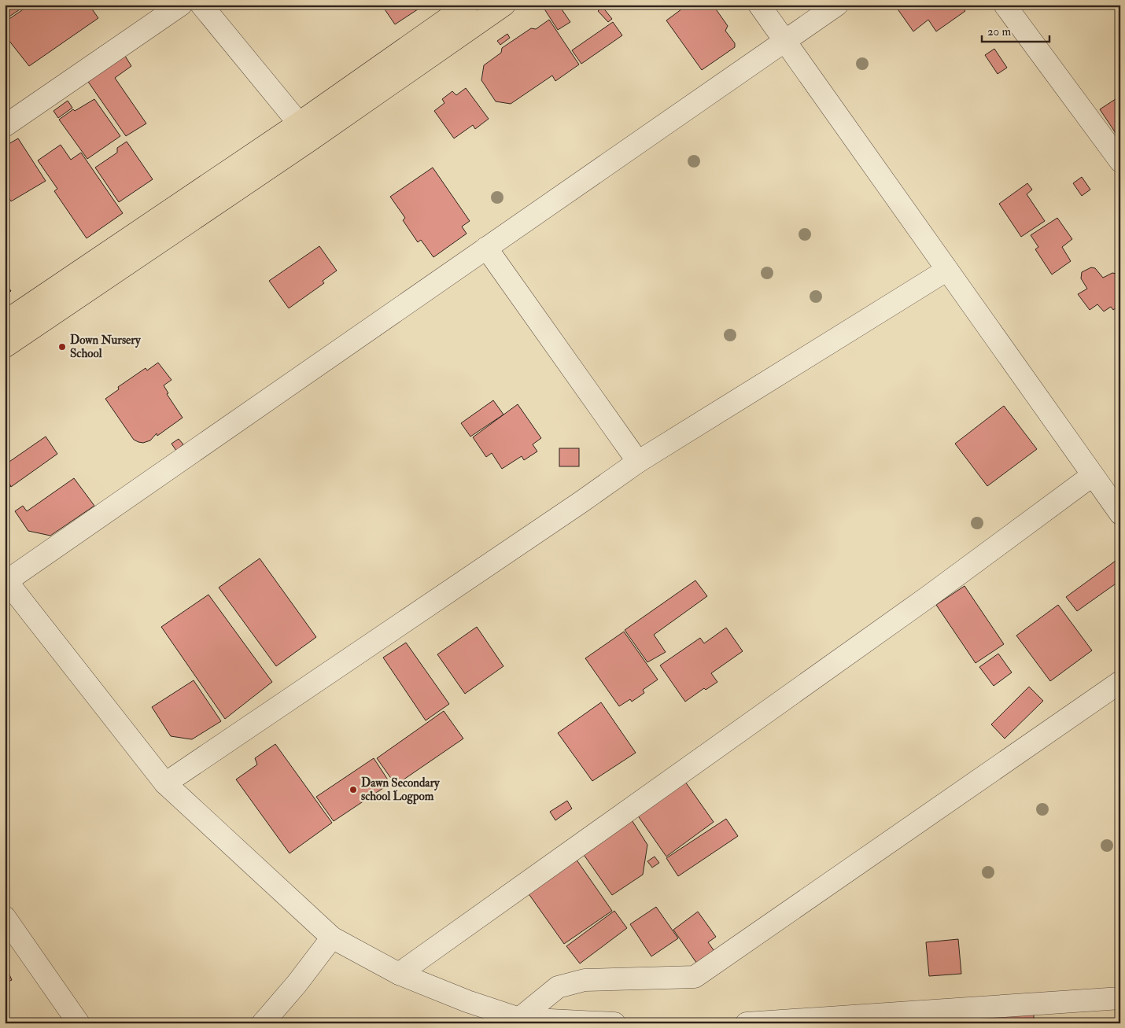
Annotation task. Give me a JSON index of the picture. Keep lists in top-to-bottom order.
{
  "places": ["Down Nursery School", "Dawn Secondary school Logpom"],
  "scale_bar": "20 m"
}
